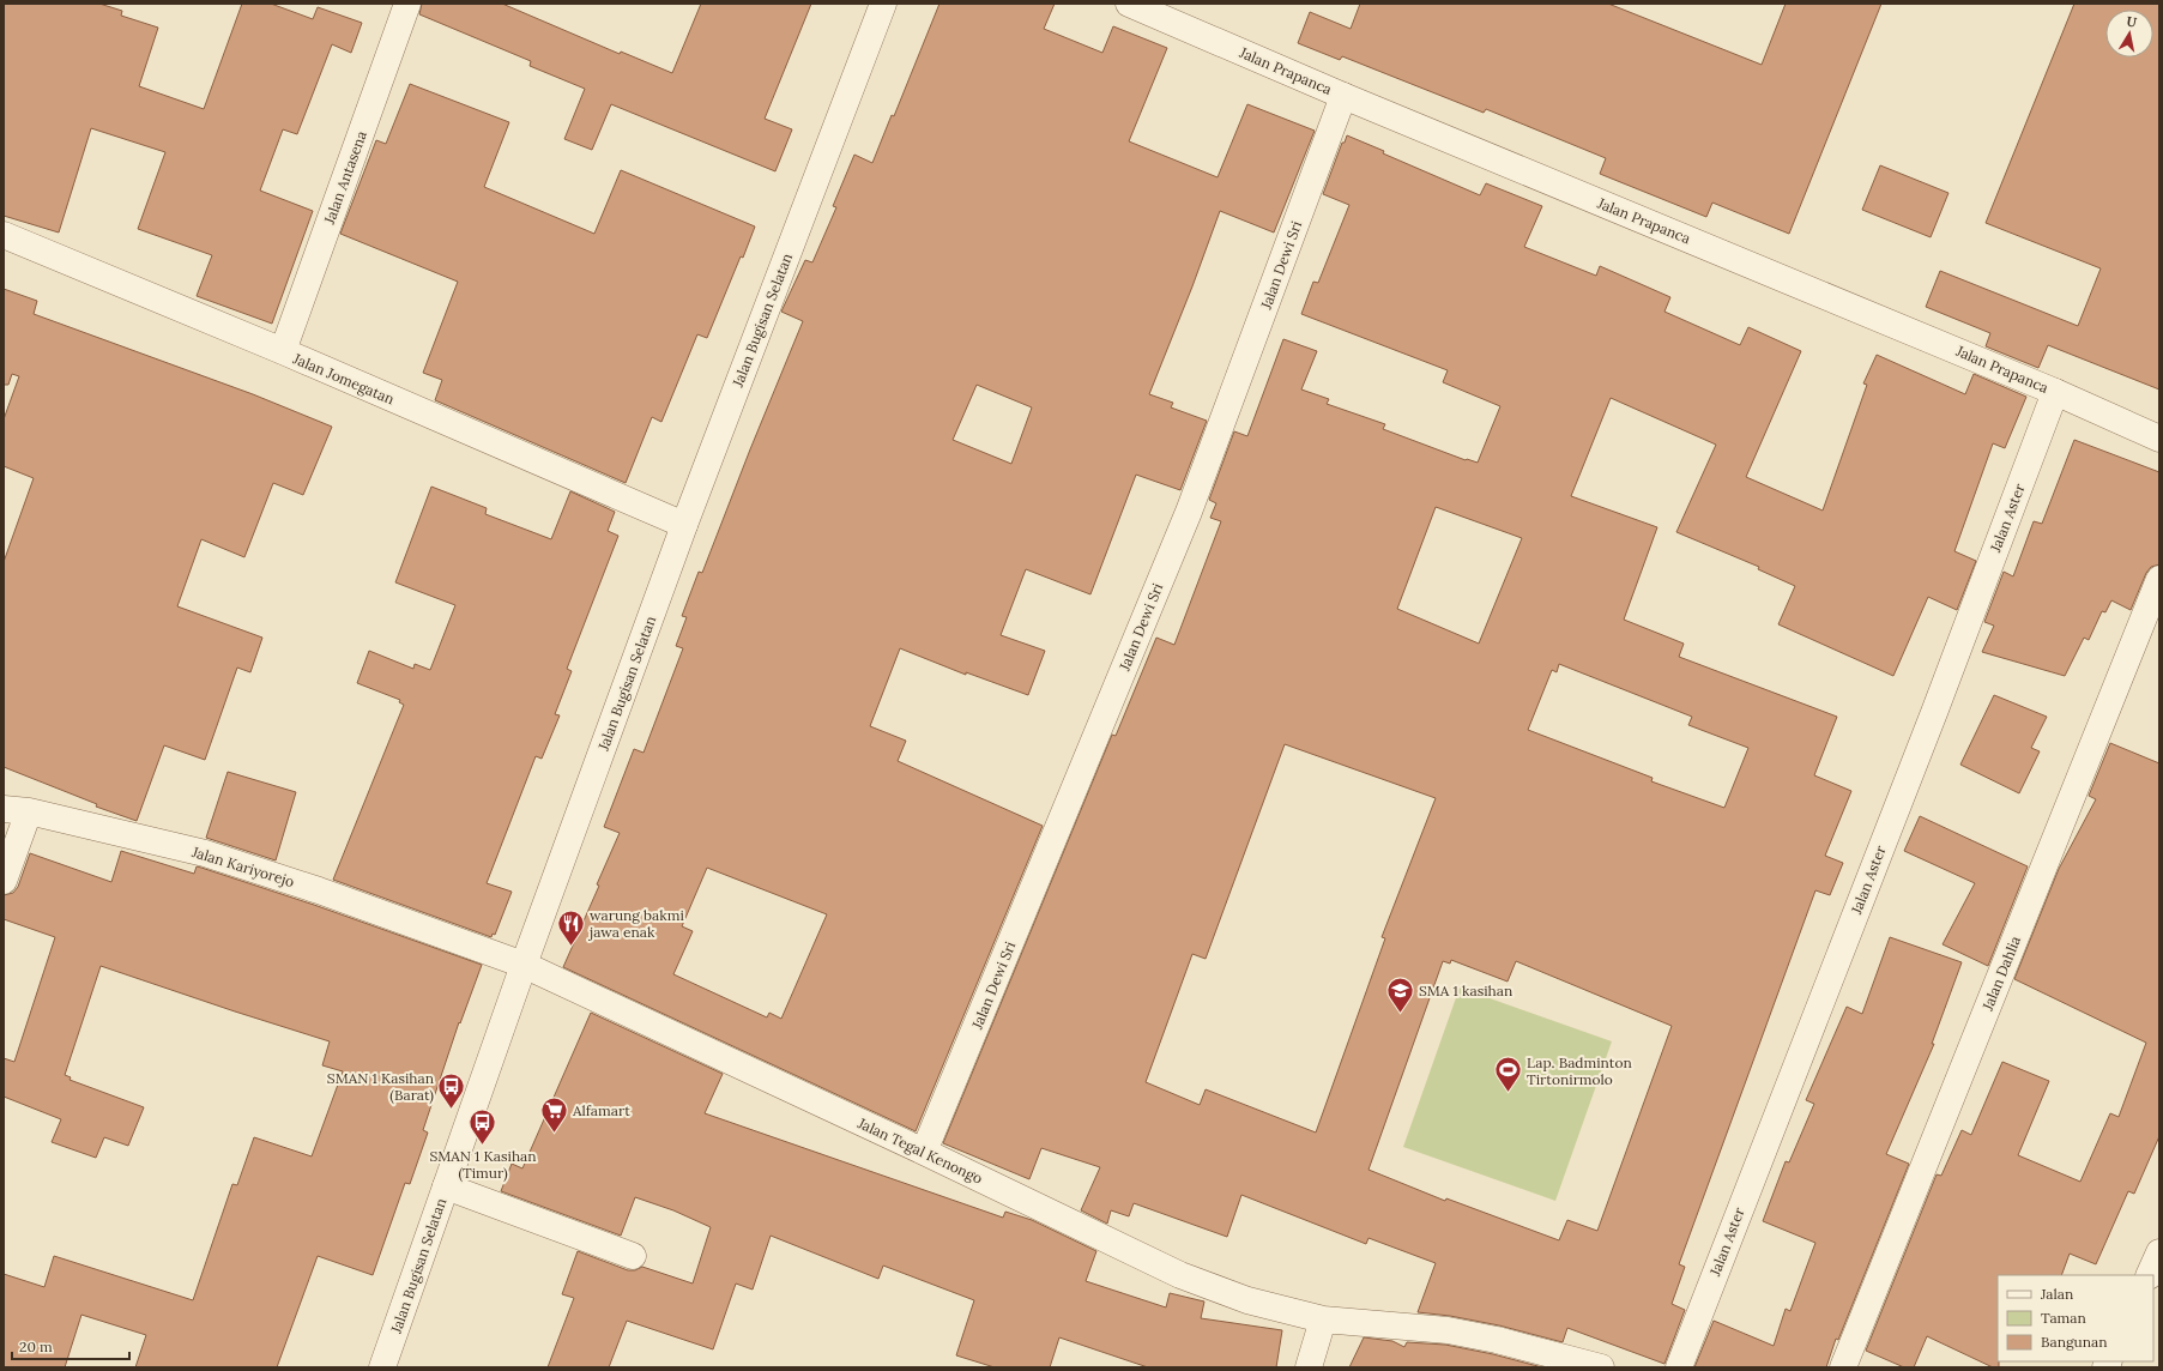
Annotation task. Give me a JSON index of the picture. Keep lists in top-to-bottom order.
{
  "streets": {
    "street": [
      "Jalan Prapanca",
      "Jalan Antasena",
      "Jalan Dewi Sri",
      "Jalan Bugisan Selatan",
      "Jalan Jomegatan",
      "Jalan Aster",
      "Jalan Kariyorejo",
      "Jalan Dahlia",
      "Jalan Tegal Kenongo"
    ]
  },
  "crossings": [
    ["Jalan Prapanca", "Jalan Dewi Sri"],
    ["Jalan Prapanca", "Jalan Aster"],
    ["Jalan Antasena", "Jalan Jomegatan"],
    ["Jalan Dewi Sri", "Jalan Tegal Kenongo"],
    ["Jalan Bugisan Selatan", "Jalan Jomegatan"],
    ["Jalan Bugisan Selatan", "Jalan Kariyorejo"],
    ["Jalan Bugisan Selatan", "Jalan Tegal Kenongo"],
    ["Jalan Kariyorejo", "Jalan Tegal Kenongo"]
  ],
  "places": {
    "restaurant": ["warung bakmi jawa enak"],
    "school or university": ["SMA 1 kasihan"],
    "sports": ["Lap. Badminton Tirtonirmolo"],
    "bus stop": ["SMAN 1 Kasihan (Barat)", "SMAN 1 Kasihan (Timur)"],
    "supermarket": ["Alfamart"]
  },
  "legend": ["Jalan", "Taman", "Bangunan"],
  "scale_bar": "20 m",
  "north": "top"
}
